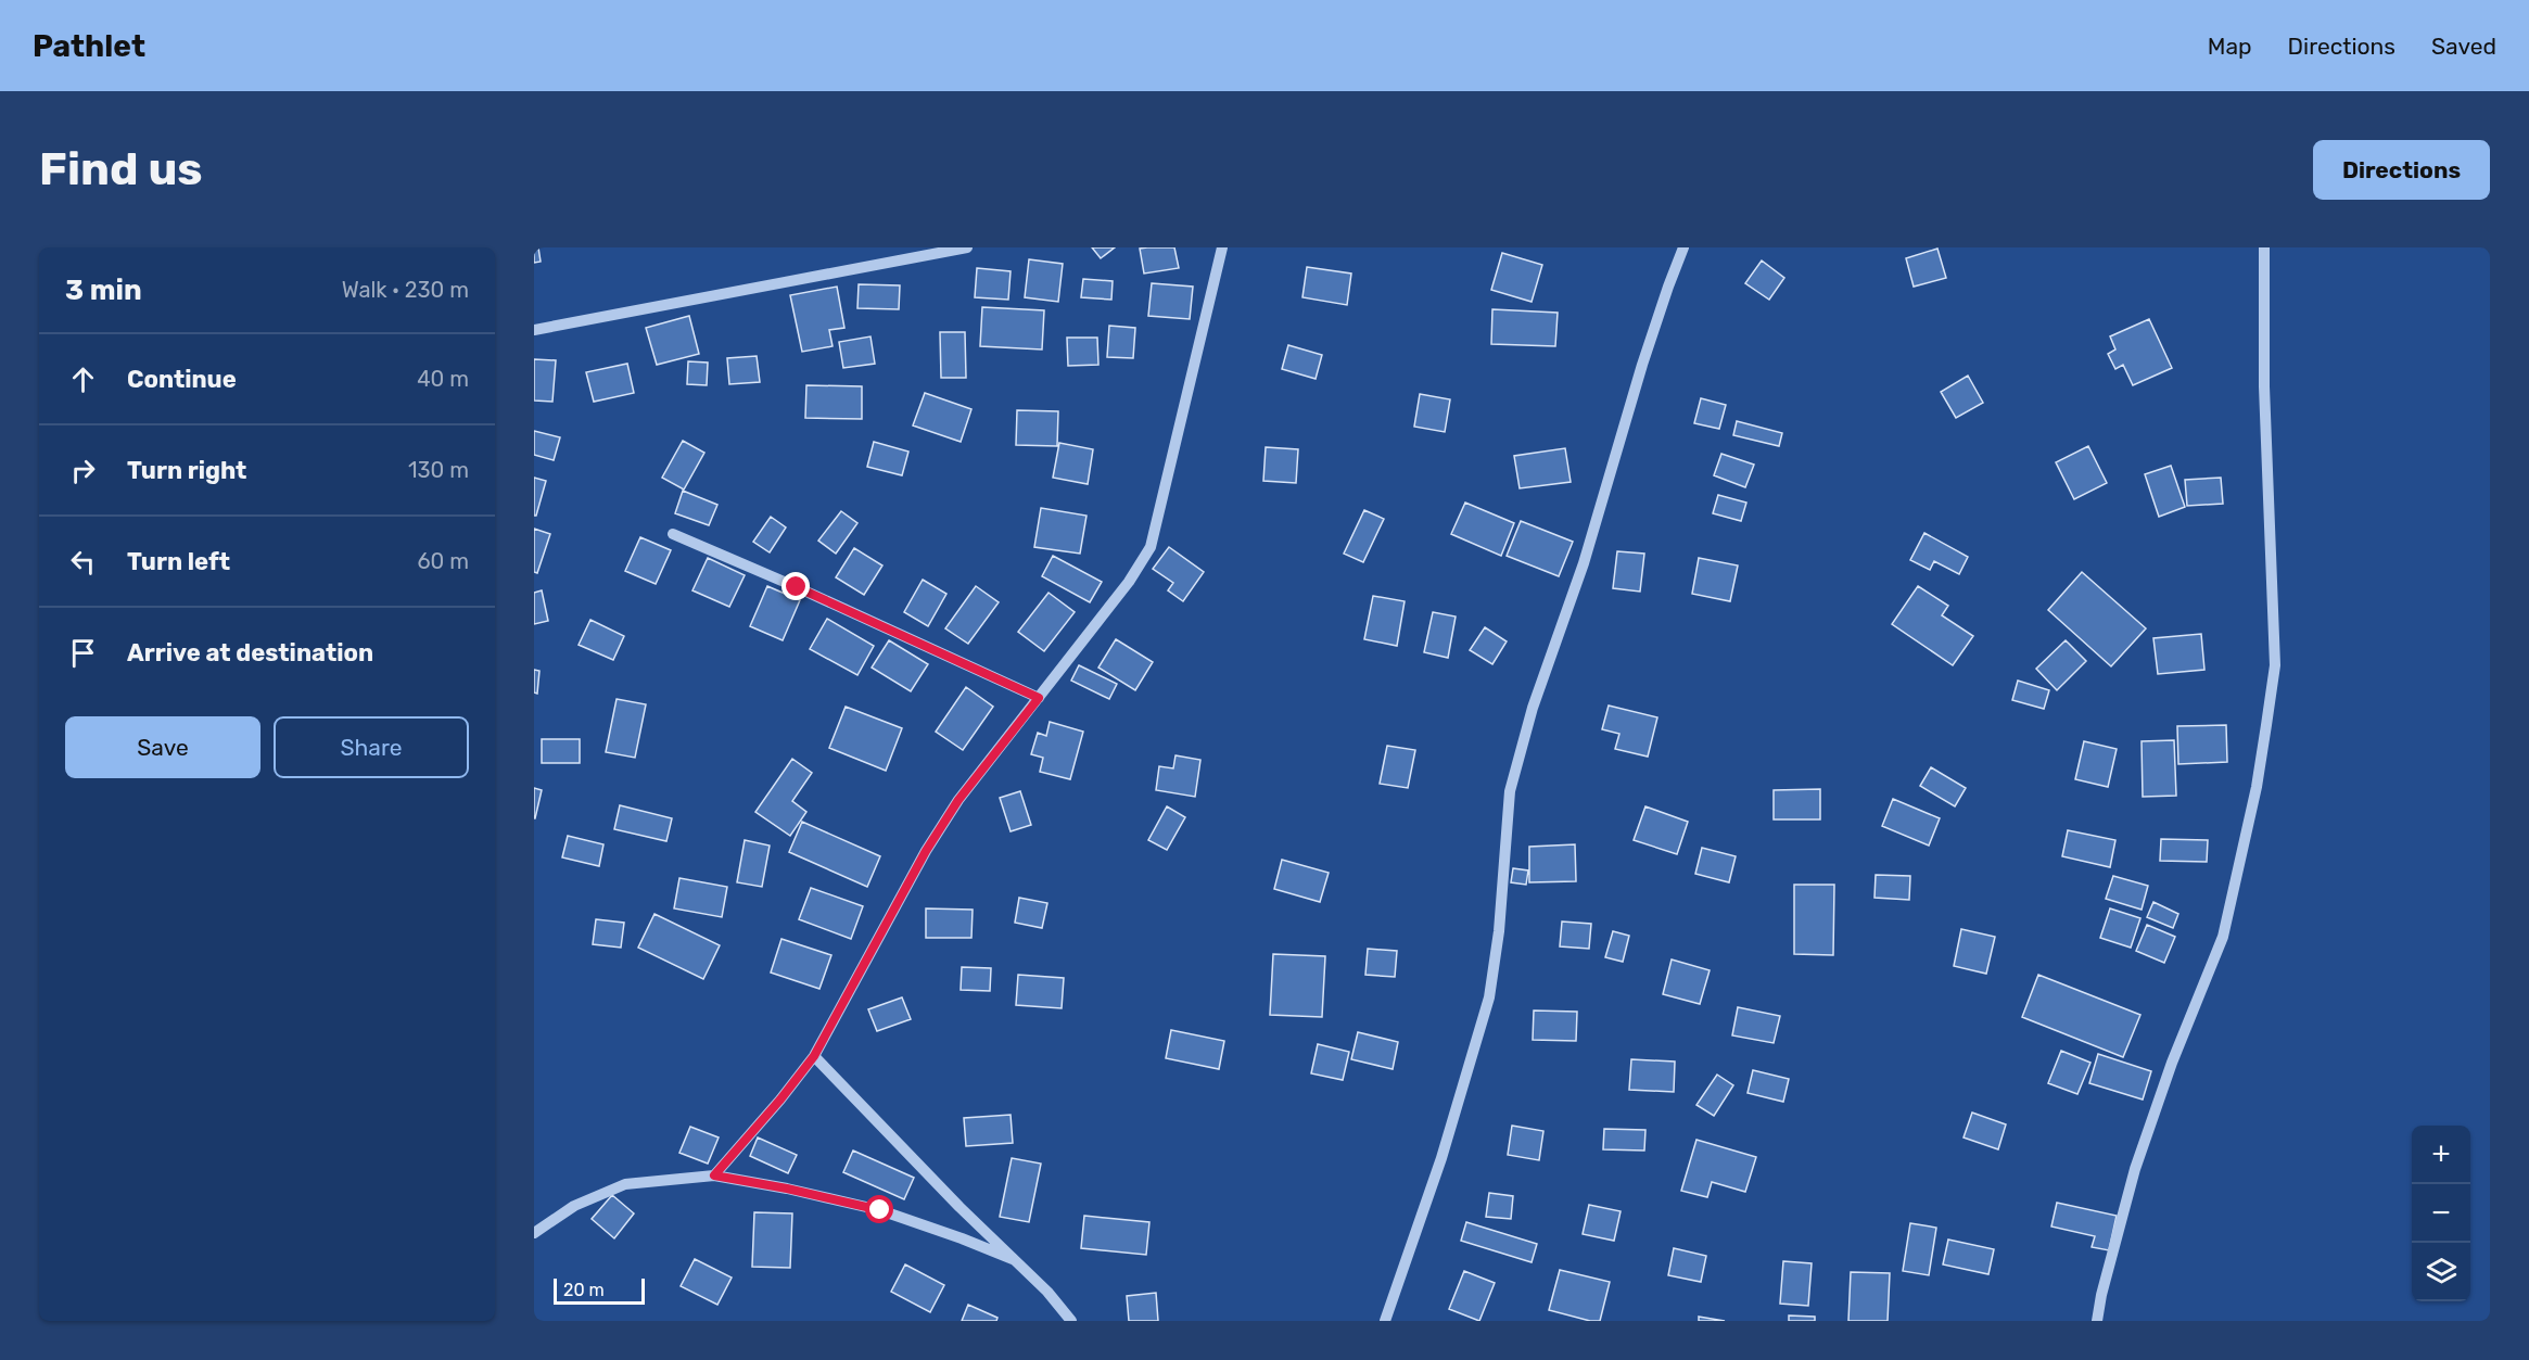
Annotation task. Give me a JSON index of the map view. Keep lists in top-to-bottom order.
{
  "scale_bar": "20 m",
  "page": {
    "header": "Pathlet",
    "nav": ["Map", "Directions", "Saved"],
    "buttons": [
      "Directions",
      ["Save", "Share"]
    ],
    "title": "Find us",
    "heading": ["3 min", "Walk · 230 m"],
    "list": [
      ["Continue", "40 m"],
      ["Turn right", "130 m"],
      ["Turn left", "60 m"],
      "Arrive at destination"
    ],
    "map_buttons": ["+", "−"],
    "scale": "20 m"
  }
}
